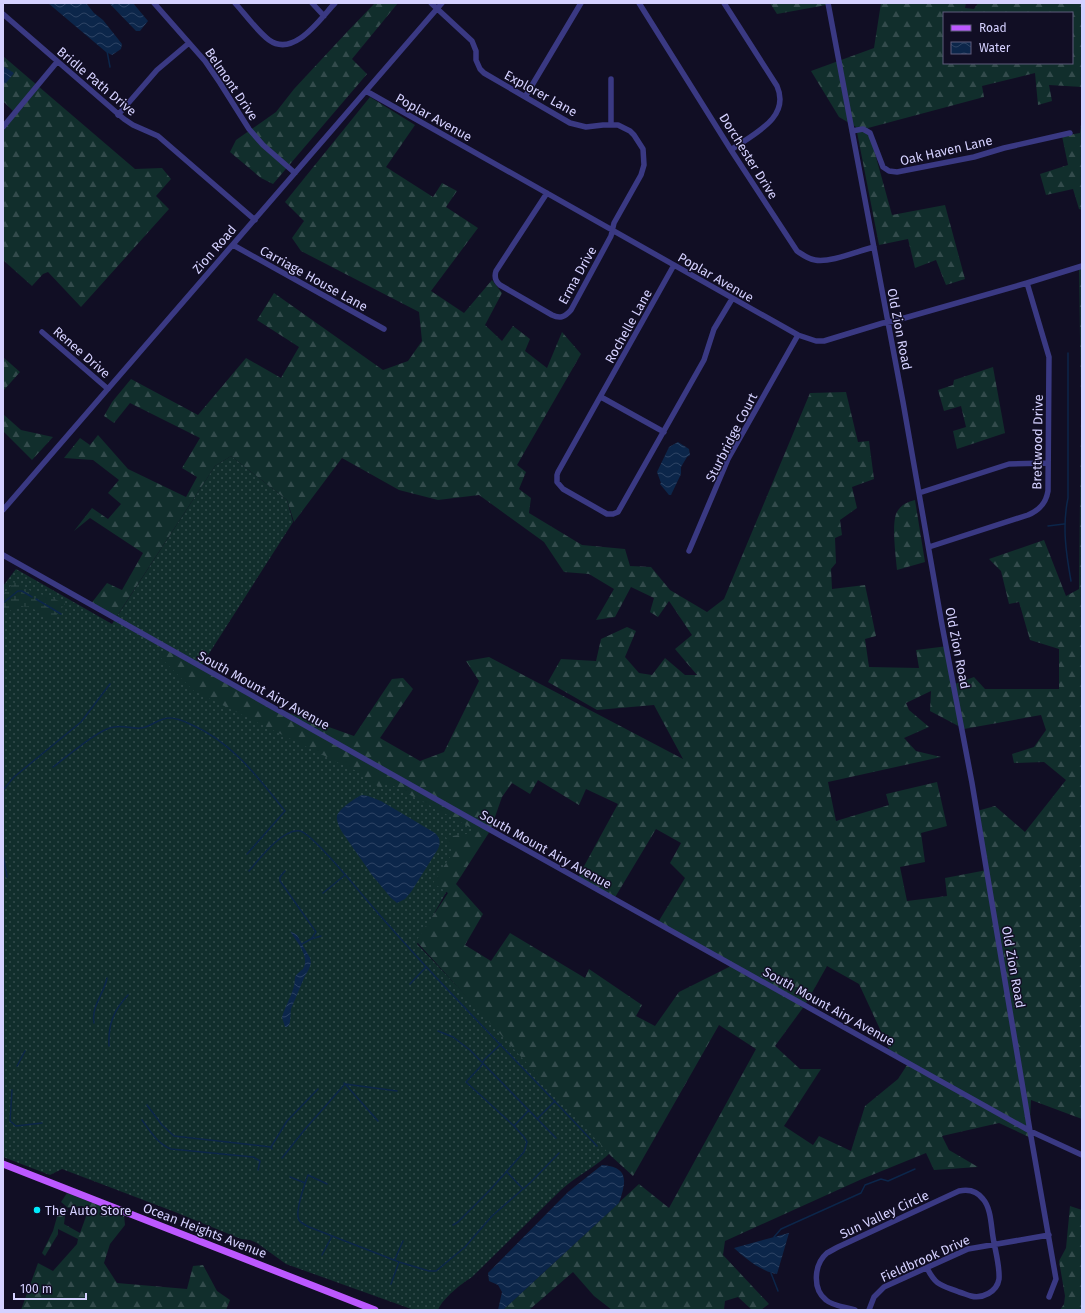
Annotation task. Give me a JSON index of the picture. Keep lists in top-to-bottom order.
{
  "streets": {
    "main road": ["Ocean Heights Avenue"],
    "street": [
      "Bridle Path Drive",
      "Belmont Drive",
      "Explorer Lane",
      "Poplar Avenue",
      "Oak Haven Lane",
      "Dorchester Drive",
      "Zion Road",
      "Erma Drive",
      "Carriage House Lane",
      "Rochelle Lane",
      "Old Zion Road",
      "Renee Drive",
      "Sturbridge Court",
      "Brettwood Drive",
      "South Mount Airy Avenue",
      "Sun Valley Circle",
      "Fieldbrook Drive"
    ]
  },
  "crossings": [
    ["Bridle Path Drive", "Zion Road"],
    ["Belmont Drive", "Zion Road"],
    ["Explorer Lane", "Poplar Avenue"],
    ["Explorer Lane", "Zion Road"],
    ["Explorer Lane", "Erma Drive"],
    ["Poplar Avenue", "Zion Road"],
    ["Poplar Avenue", "Erma Drive"],
    ["Poplar Avenue", "Rochelle Lane"],
    ["Poplar Avenue", "Old Zion Road"],
    ["Poplar Avenue", "Sturbridge Court"],
    ["Poplar Avenue", "Brettwood Drive"],
    ["Oak Haven Lane", "Old Zion Road"],
    ["Dorchester Drive", "Old Zion Road"],
    ["Zion Road", "Carriage House Lane"],
    ["Zion Road", "Renee Drive"],
    ["Old Zion Road", "Brettwood Drive"],
    ["Old Zion Road", "South Mount Airy Avenue"],
    ["Old Zion Road", "Fieldbrook Drive"],
    ["Sun Valley Circle", "Fieldbrook Drive"]
  ],
  "places": ["The Auto Store"],
  "legend": ["Road", "Water"],
  "scale_bar": "100 m"
}
